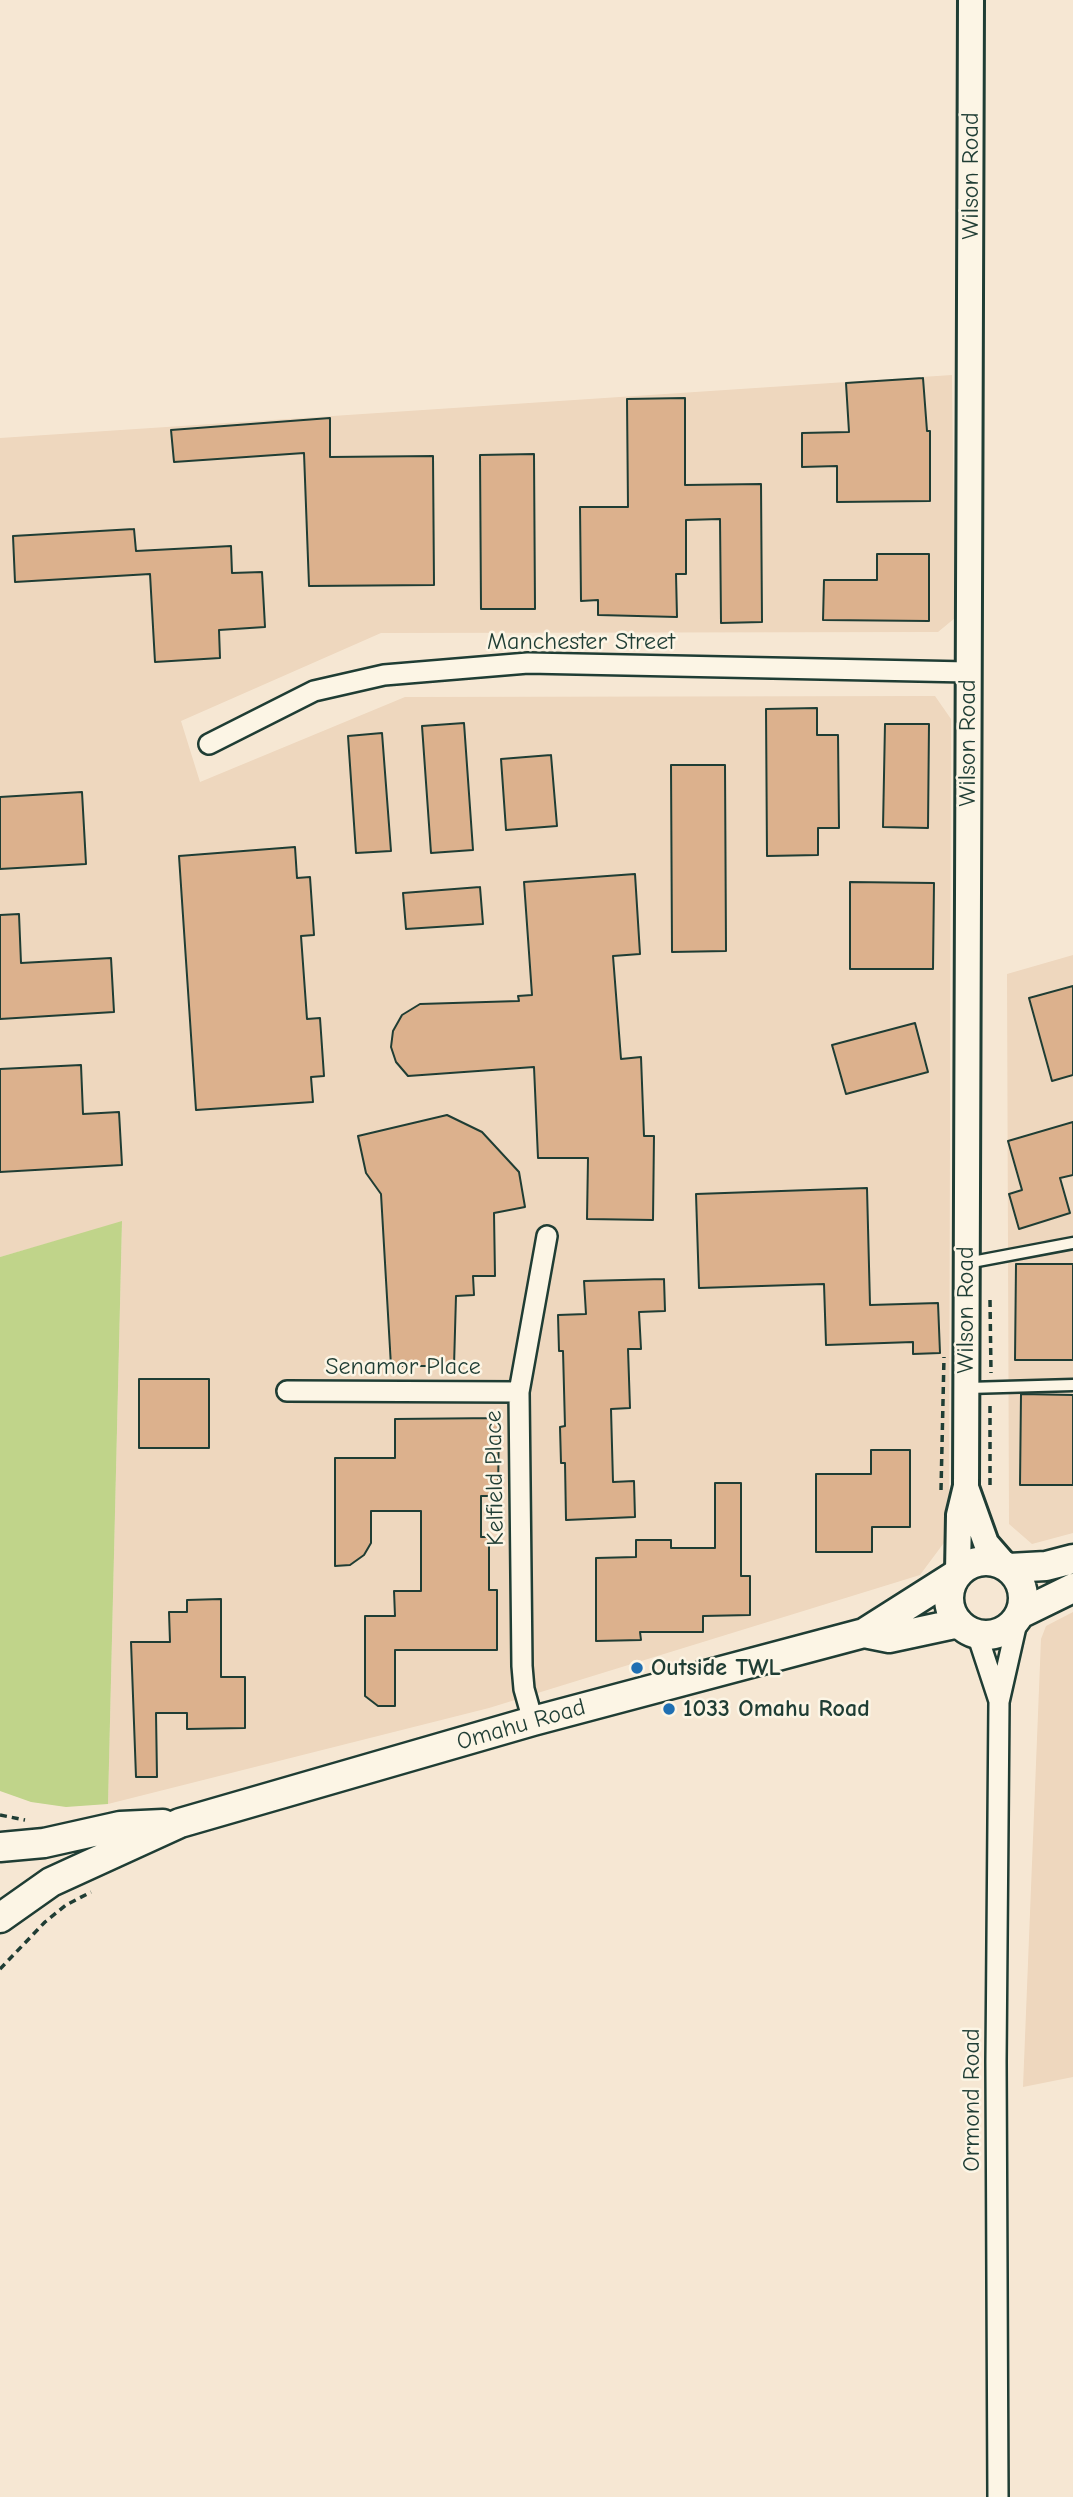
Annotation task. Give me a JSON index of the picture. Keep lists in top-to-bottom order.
{
  "streets": {
    "main road": ["Omahu Road"],
    "street": [
      "Wilson Road",
      "Manchester Street",
      "Senamor Place",
      "Kelfield Place",
      "Ormond Road"
    ]
  },
  "crossings": [
    ["Wilson Road", "Manchester Street"],
    ["Wilson Road", "Omahu Road"],
    ["Wilson Road", "Ormond Road"],
    ["Senamor Place", "Kelfield Place"],
    ["Kelfield Place", "Omahu Road"],
    ["Omahu Road", "Ormond Road"]
  ],
  "places": ["Outside TWL", "1033 Omahu Road"]
}
